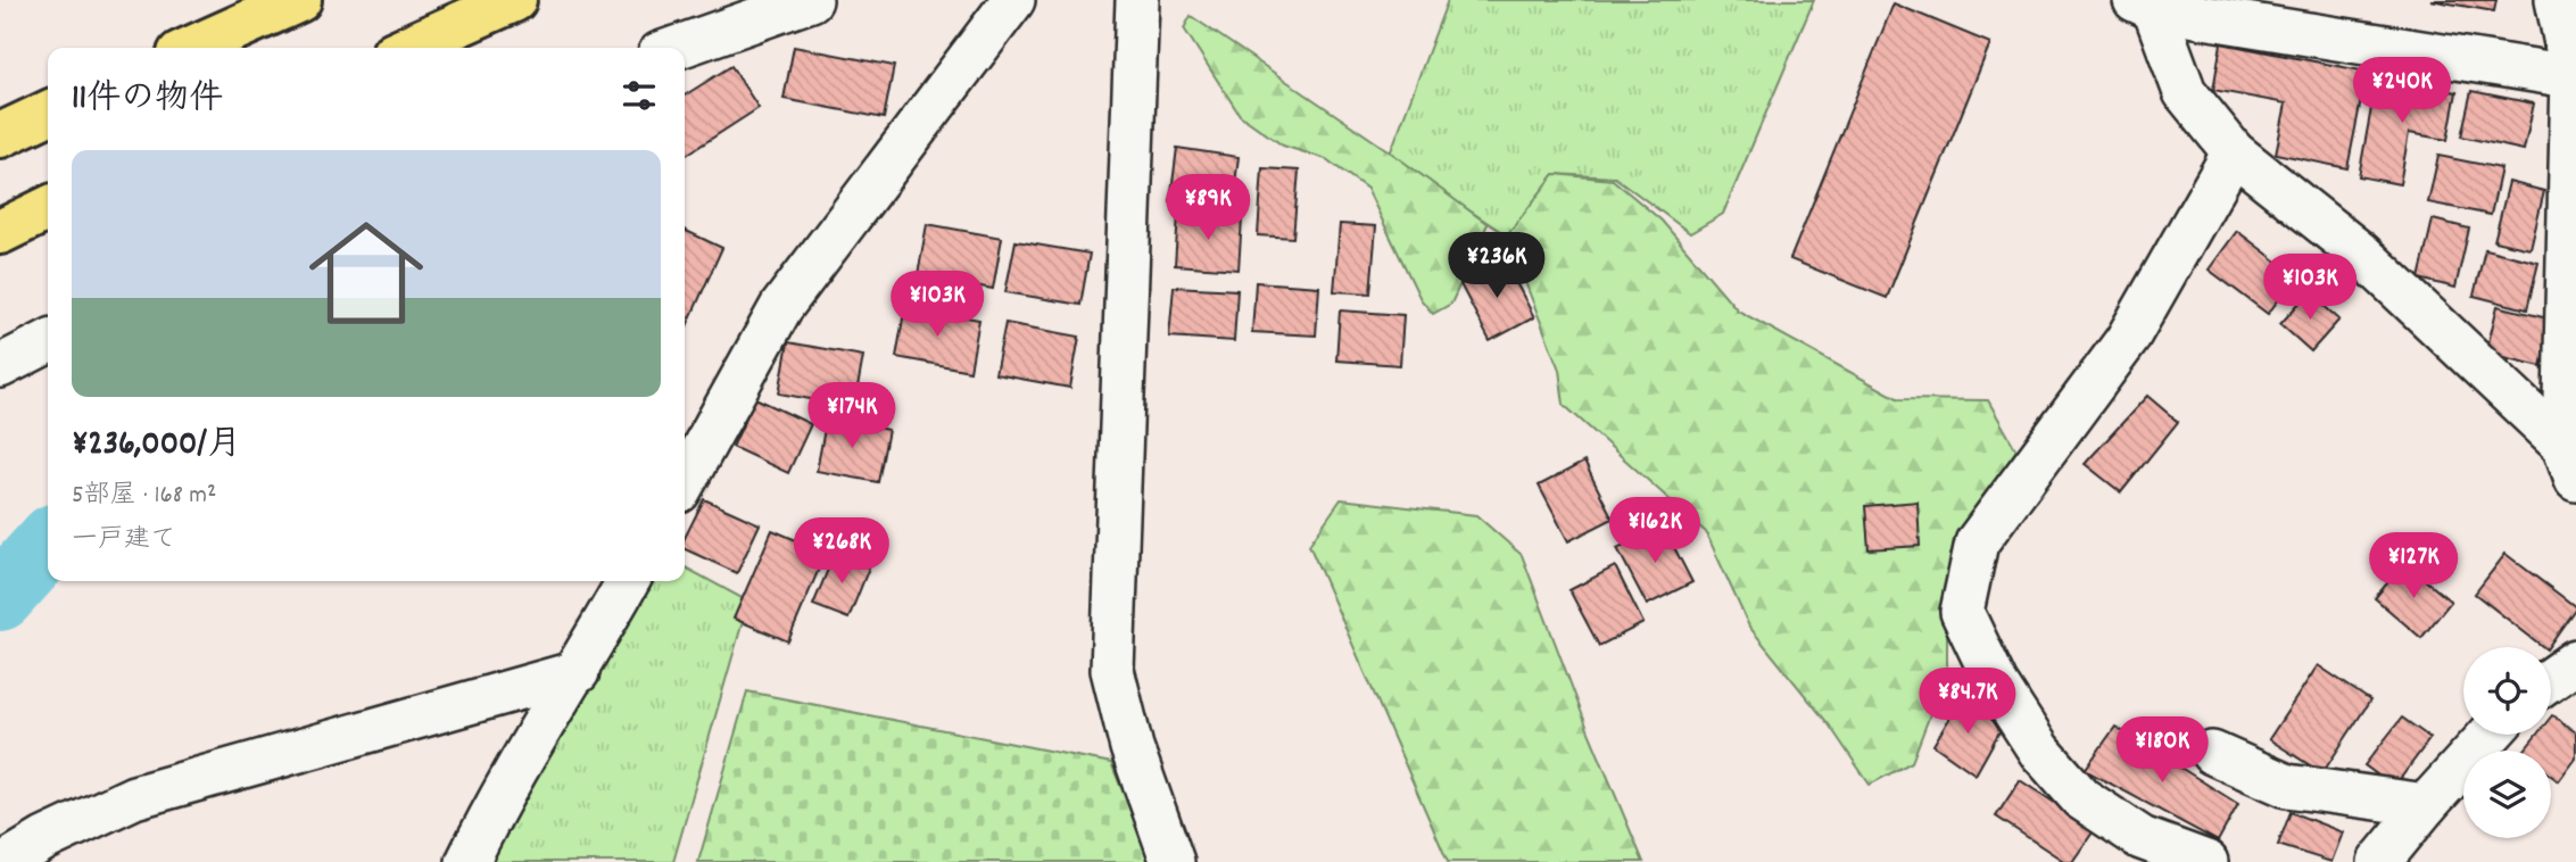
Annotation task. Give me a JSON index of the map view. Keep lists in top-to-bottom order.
{
  "page": {
    "heading": "11件の物件",
    "price": [
      "¥240K",
      "¥89K",
      "¥236K",
      "¥103K",
      "¥103K",
      "¥174K",
      "¥162K",
      "¥268K",
      "¥127K",
      "¥84.7K",
      "¥180K"
    ],
    "list": [
      {
        "name": "¥236,000/月",
        "note": "5部屋 · 168 m² · 一戸建て"
      }
    ]
  }
}
